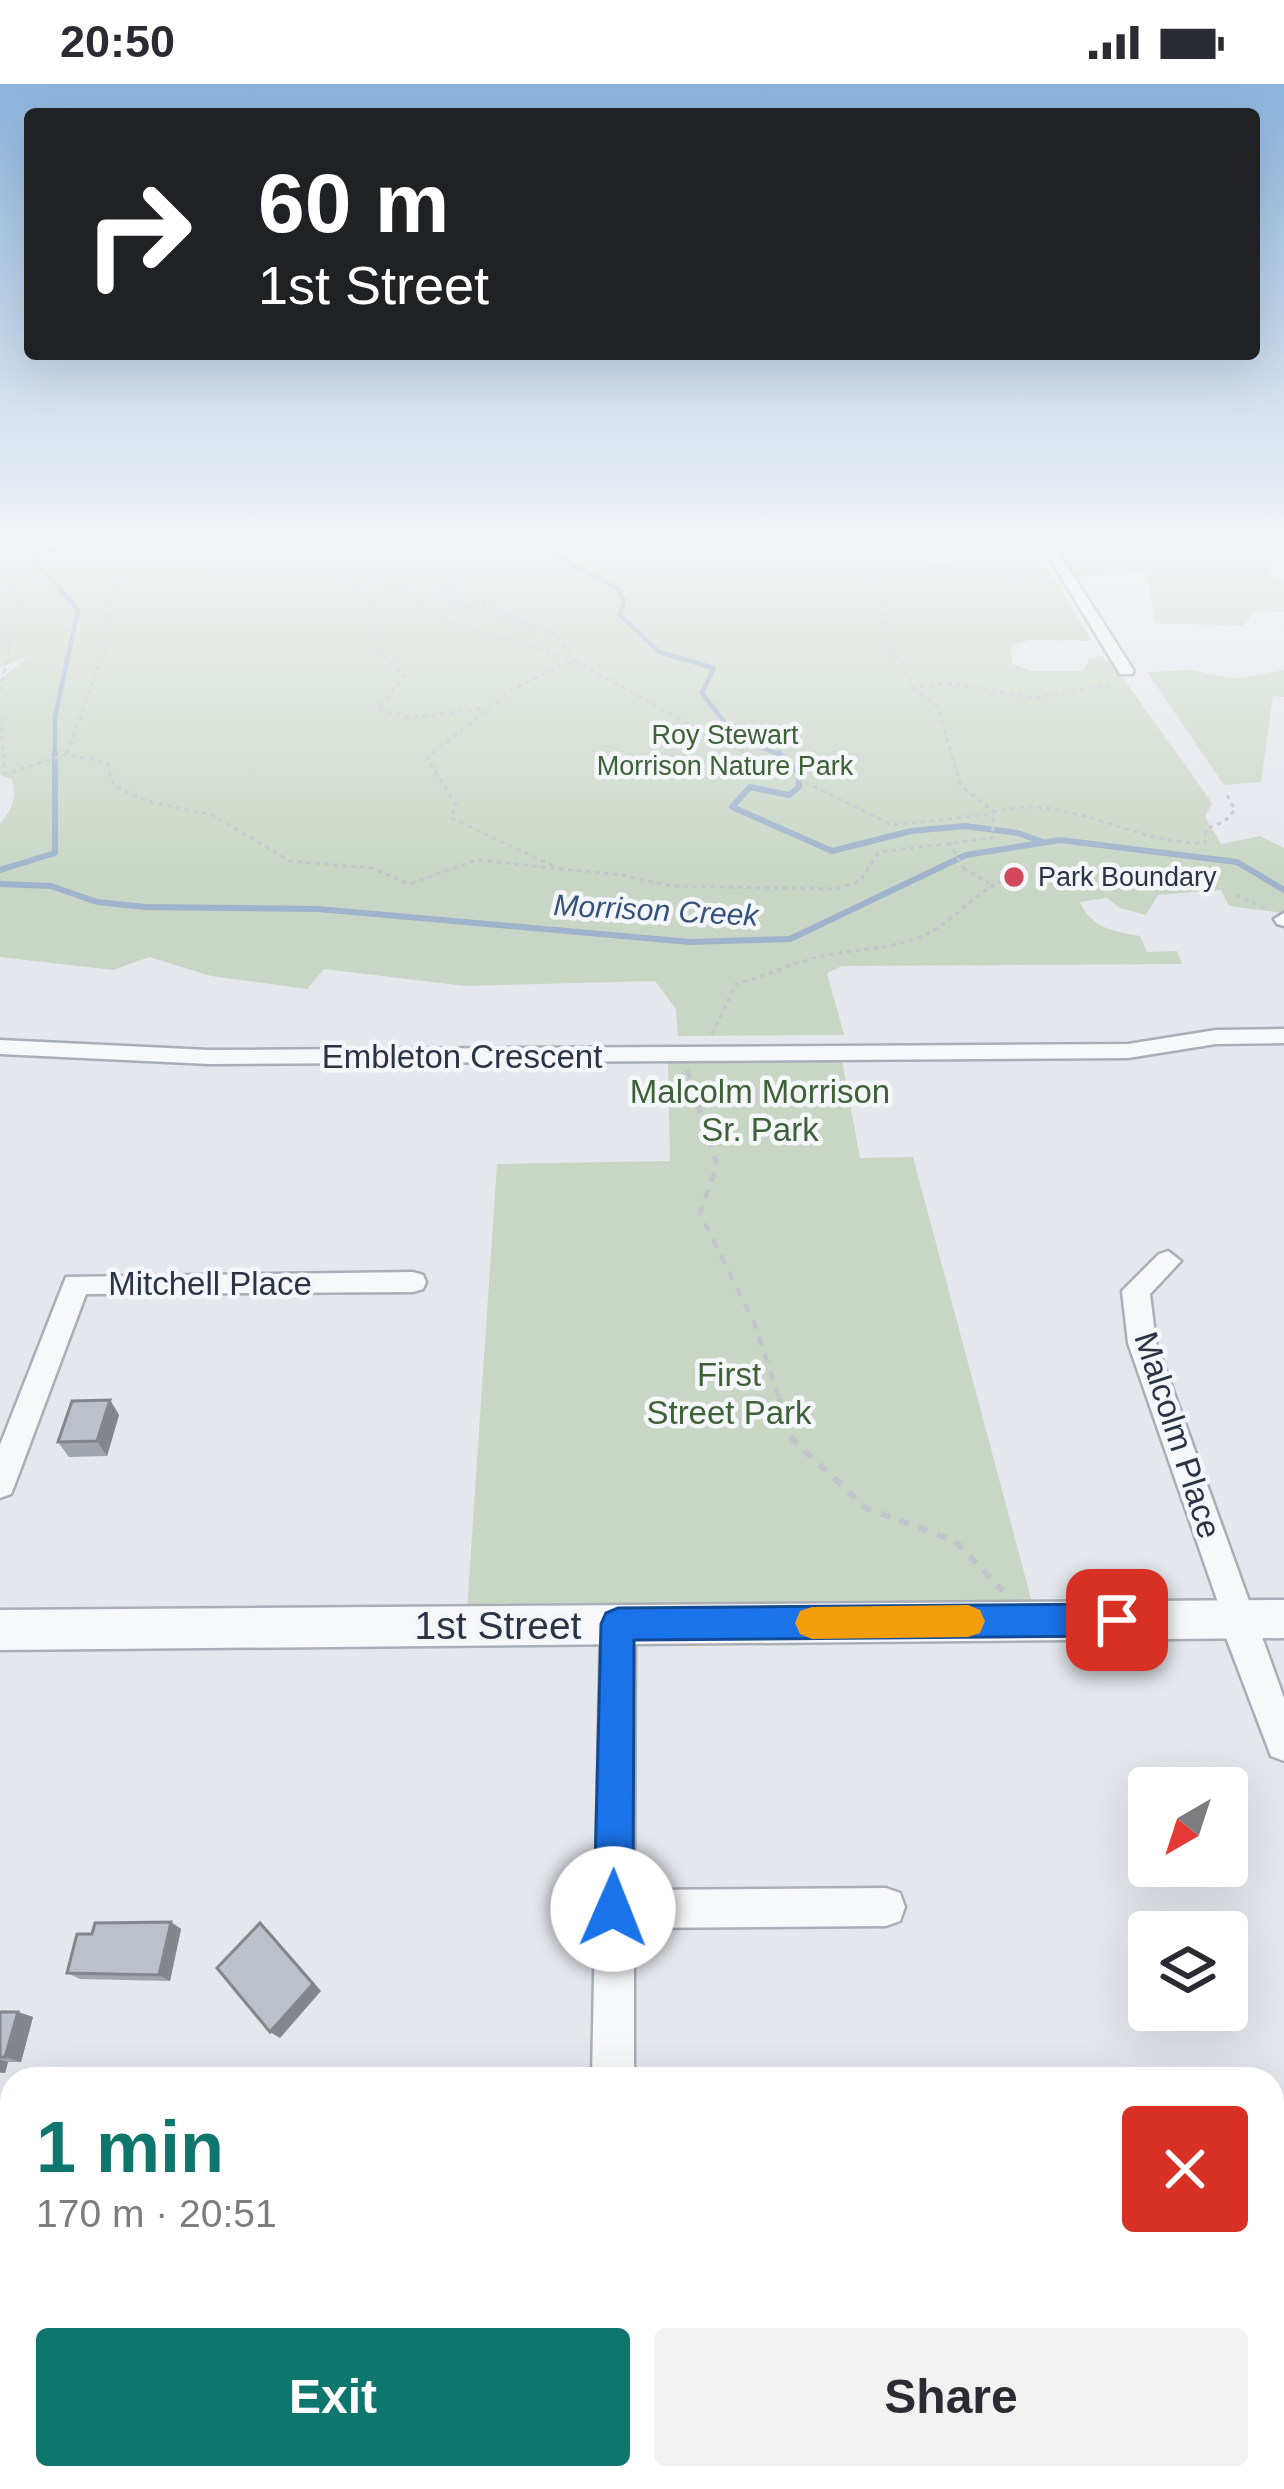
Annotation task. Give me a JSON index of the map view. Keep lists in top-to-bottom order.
{
  "streets": {
    "street": [
      "Embleton Crescent",
      "Mitchell Place",
      "Malcolm Place",
      "1st Street"
    ]
  },
  "crossings": [
    ["Malcolm Place", "1st Street"]
  ],
  "water": ["Morrison Creek"],
  "parks": ["Roy Stewart Morrison Nature Park", "Malcolm Morrison Sr. Park", "First Street Park"],
  "places": ["Park Boundary"],
  "north": "bottom left",
  "page": {
    "status": "20:50",
    "turn": ["60 m", "1st Street"],
    "heading": ["1 min", "170 m · 20:51"],
    "buttons": ["Exit", "Share"]
  }
}
